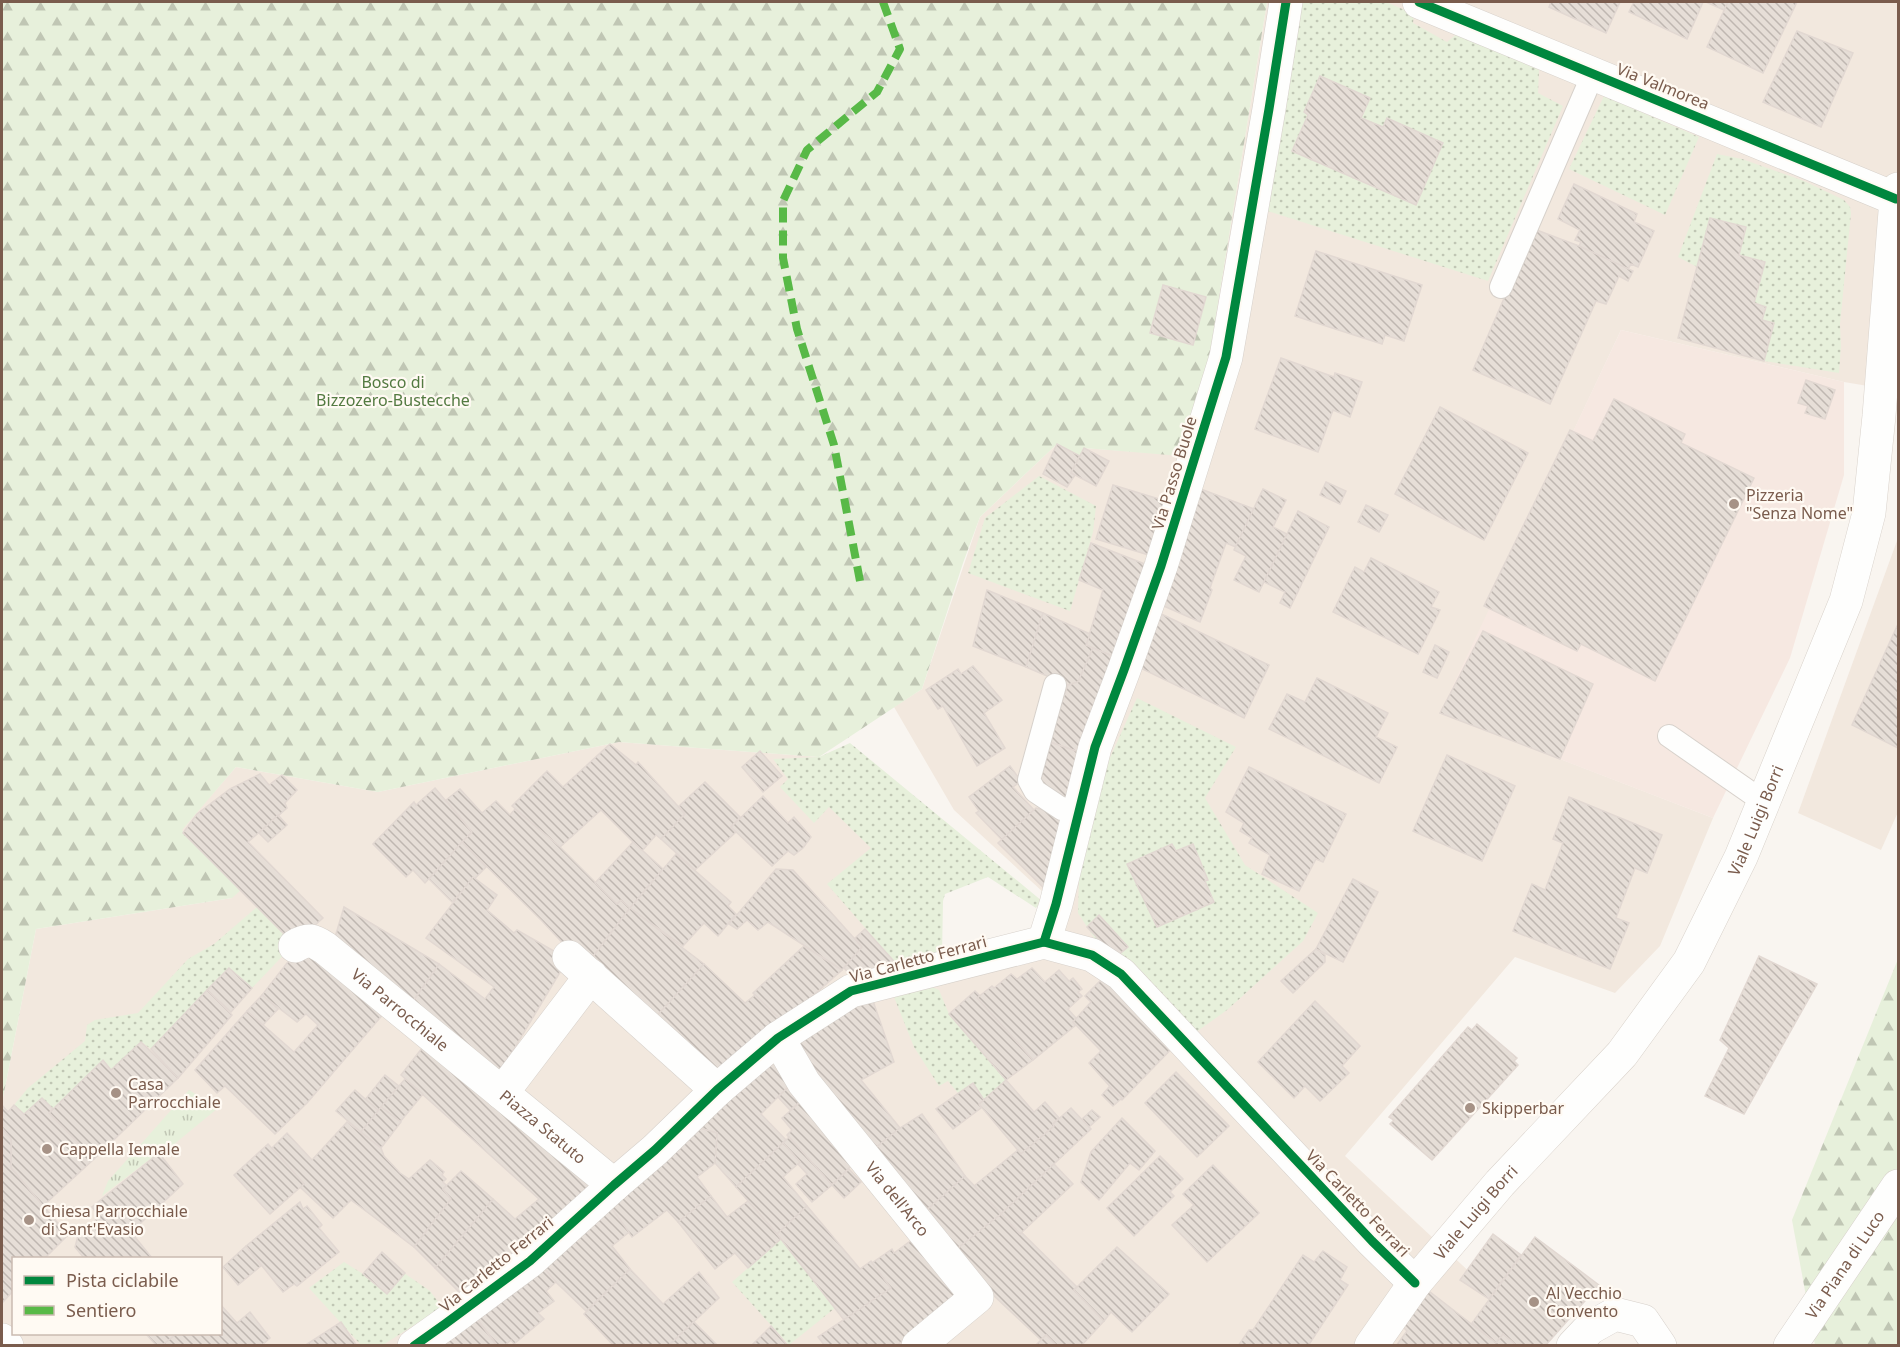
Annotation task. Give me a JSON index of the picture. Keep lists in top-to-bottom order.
{
  "streets": {
    "street": [
      "Via Valmorea",
      "Via Passo Buole",
      "Viale Luigi Borri",
      "Via Carletto Ferrari",
      "Via Parrocchiale",
      "Piazza Statuto",
      "Via dell'Arco",
      "Via Piana di Luco"
    ]
  },
  "crossings": [
    ["Via Valmorea", "Viale Luigi Borri"],
    ["Via Passo Buole", "Via Carletto Ferrari"],
    ["Viale Luigi Borri", "Via Carletto Ferrari"],
    ["Via Carletto Ferrari", "Piazza Statuto"],
    ["Via Carletto Ferrari", "Via dell'Arco"],
    ["Via Parrocchiale", "Piazza Statuto"]
  ],
  "parks": ["Bosco di Bizzozero-Bustecche"],
  "places": [
    "Pizzeria \"Senza Nome\"",
    "Casa Parrocchiale",
    "Skipperbar",
    "Cappella Iemale",
    "Chiesa Parrocchiale di Sant'Evasio",
    "Al Vecchio Convento"
  ],
  "legend": ["Pista ciclabile", "Sentiero"]
}
